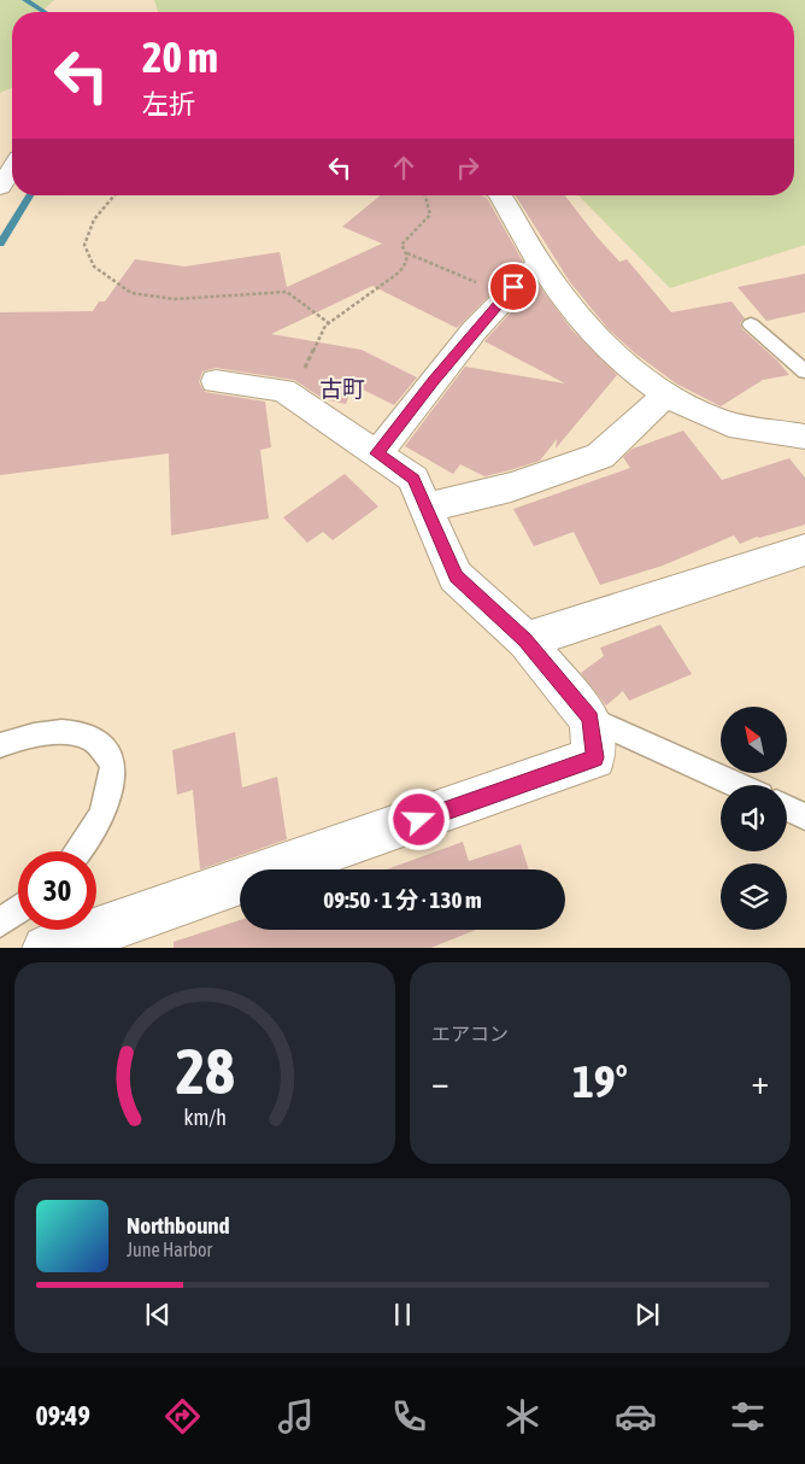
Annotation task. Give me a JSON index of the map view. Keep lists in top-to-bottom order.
{
  "districts": ["古町"],
  "north": "top left",
  "page": {
    "turn": ["20 m", "左折"],
    "limit": "30",
    "trip": "09:50 · 1 分 · 130 m",
    "tile": "エアコン",
    "heat": ["−", "19°", "+"],
    "song": ["Northbound", "June Harbor"],
    "tabs": "09:49",
    "gauge": ["28", "km/h"]
  }
}
